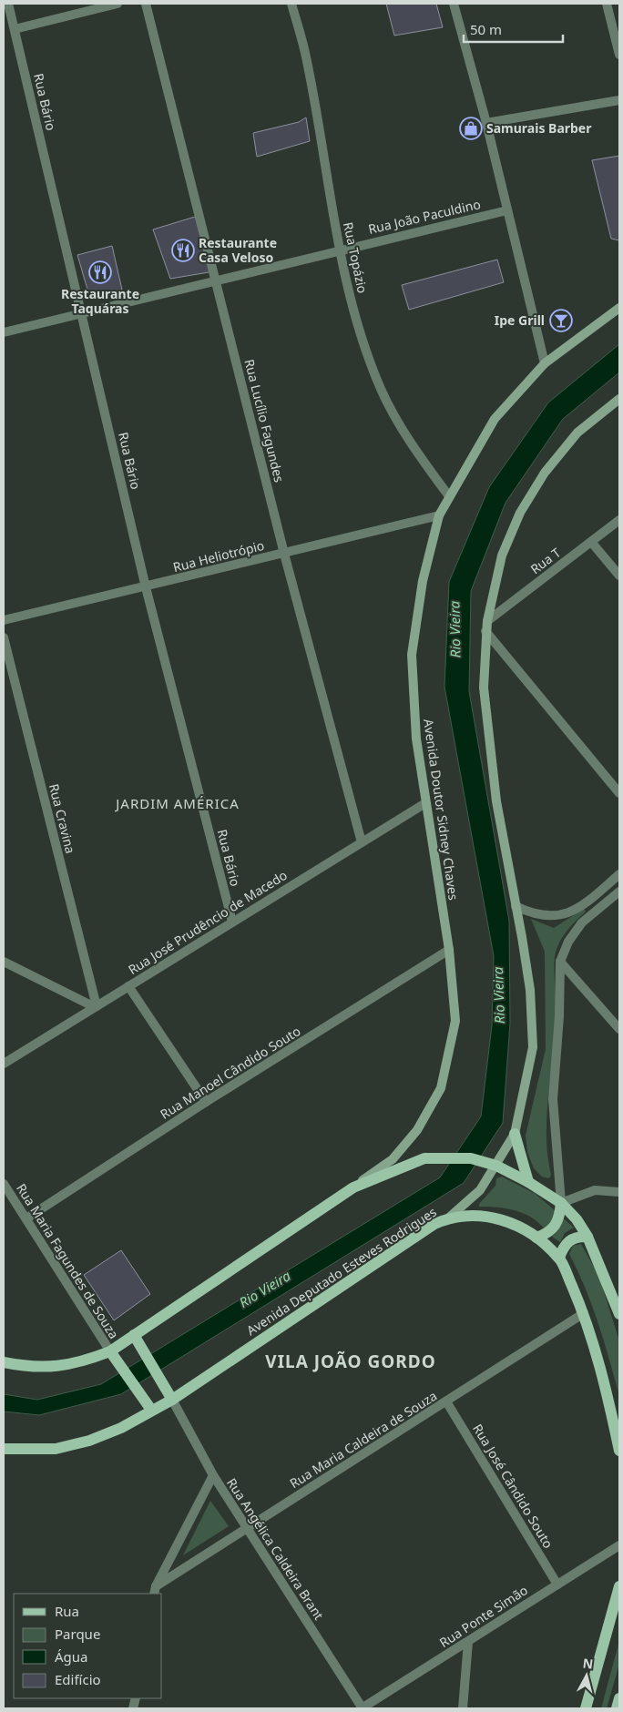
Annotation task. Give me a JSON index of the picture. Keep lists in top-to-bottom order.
{
  "streets": {
    "main road": ["Avenida Doutor Sidney Chaves", "Avenida Deputado Esteves Rodrigues"],
    "street": [
      "Rua Bário",
      "Rua João Paculdino",
      "Rua Topázio",
      "Rua Lucílio Fagundes",
      "Rua Heliotrópio",
      "Rua T",
      "Rua Cravina",
      "Rua José Prudêncio de Macedo",
      "Rua Manoel Cândido Souto",
      "Rua Maria Fagundes de Souza",
      "Rua Maria Caldeira de Souza",
      "Rua José Cândido Souto",
      "Rua Angélica Caldeira Brant",
      "Rua Ponte Simão"
    ]
  },
  "crossings": [
    ["Rua Bário", "Rua João Paculdino"],
    ["Rua Bário", "Rua Heliotrópio"],
    ["Rua Bário", "Rua José Prudêncio de Macedo"],
    ["Rua João Paculdino", "Rua Topázio"],
    ["Rua João Paculdino", "Rua Lucílio Fagundes"],
    ["Rua Topázio", "Avenida Doutor Sidney Chaves"],
    ["Rua Lucílio Fagundes", "Rua Heliotrópio"],
    ["Rua Lucílio Fagundes", "Rua José Prudêncio de Macedo"],
    ["Rua Heliotrópio", "Avenida Doutor Sidney Chaves"],
    ["Avenida Doutor Sidney Chaves", "Rua José Prudêncio de Macedo"],
    ["Avenida Doutor Sidney Chaves", "Rua Manoel Cândido Souto"],
    ["Rua Cravina", "Rua José Prudêncio de Macedo"],
    ["Rua Manoel Cândido Souto", "Rua Maria Fagundes de Souza"],
    ["Avenida Deputado Esteves Rodrigues", "Rua Maria Caldeira de Souza"],
    ["Avenida Deputado Esteves Rodrigues", "Rua Angélica Caldeira Brant"],
    ["Rua Maria Caldeira de Souza", "Rua José Cândido Souto"],
    ["Rua Maria Caldeira de Souza", "Rua Angélica Caldeira Brant"],
    ["Rua José Cândido Souto", "Rua Ponte Simão"],
    ["Rua Angélica Caldeira Brant", "Rua Ponte Simão"]
  ],
  "districts": ["JARDIM AMÉRICA", "VILA JOÃO GORDO"],
  "water": ["Rio Vieira"],
  "places": {
    "shop": ["Samurais Barber"],
    "restaurant": ["Restaurante Casa Veloso", "Restaurante Taquáras"],
    "bar": ["Ipe Grill"]
  },
  "legend": [
    "Rua",
    "Parque",
    "Água",
    "Edifício"
  ],
  "scale_bar": "50 m",
  "north": "top"
}
